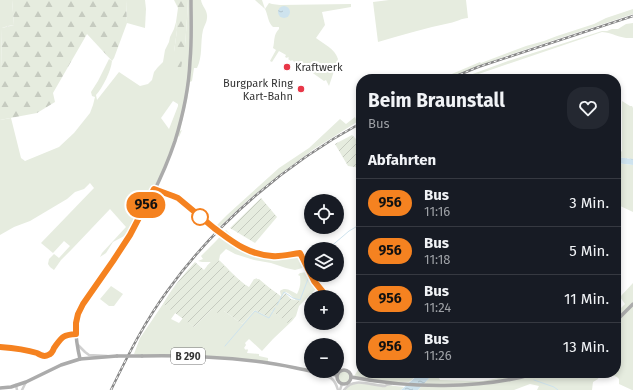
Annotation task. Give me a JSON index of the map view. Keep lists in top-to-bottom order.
{
  "streets": {
    "main road": ["B 290"]
  },
  "places": ["Kraftwerk", "Burgpark Ring Kart-Bahn"],
  "lines": ["bus line 956"],
  "page": {
    "on_map": "956",
    "heading": [
      ["Beim Braunstall", "Bus"],
      "Abfahrten"
    ],
    "list": [
      {
        "mark": "956",
        "name": "Bus",
        "note": "11:16",
        "value": "3 Min."
      },
      {
        "mark": "956",
        "name": "Bus",
        "note": "11:18",
        "value": "5 Min."
      },
      {
        "mark": "956",
        "name": "Bus",
        "note": "11:24",
        "value": "11 Min."
      },
      {
        "mark": "956",
        "name": "Bus",
        "note": "11:26",
        "value": "13 Min."
      }
    ],
    "map_buttons": ["+", "−"]
  }
}
